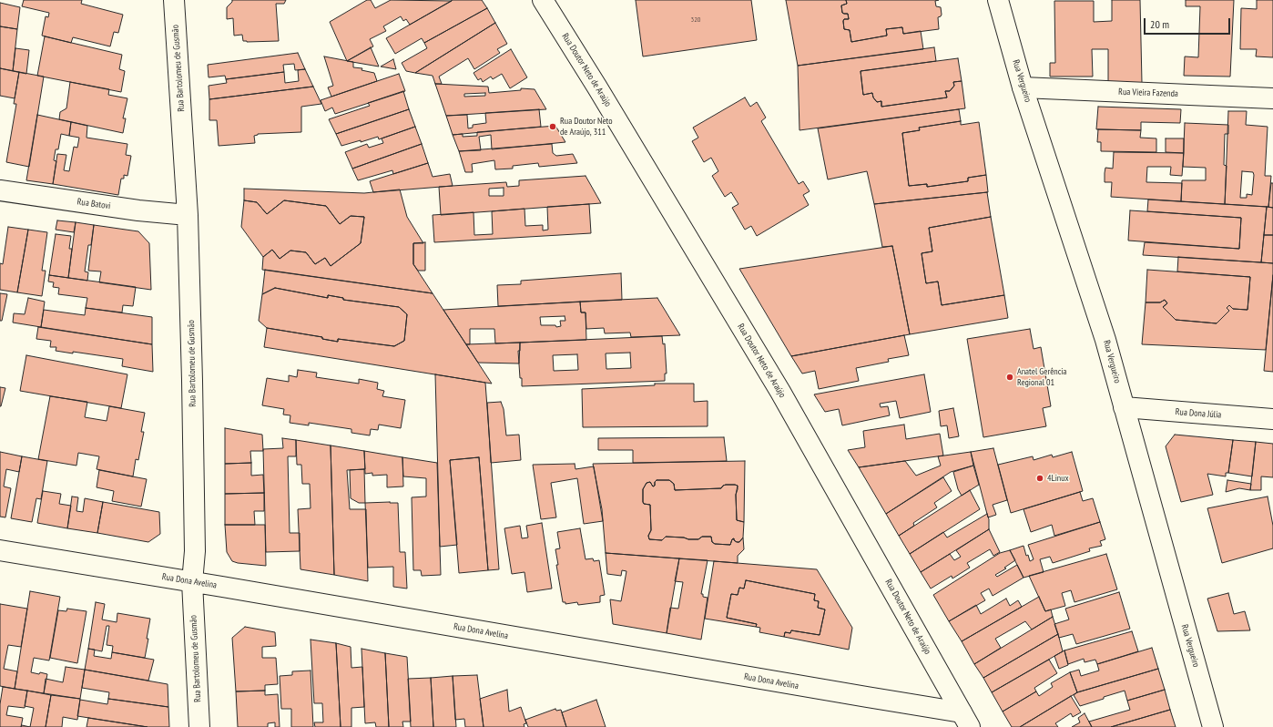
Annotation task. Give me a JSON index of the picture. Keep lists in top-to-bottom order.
{
  "streets": {
    "street": [
      "Rua Bartolomeu de Gusmão",
      "Rua Doutor Neto de Araújo",
      "Rua Vergueiro",
      "Rua Vieira Fazenda",
      "Rua Batovi",
      "Rua Dona Júlia",
      "Rua Dona Avelina"
    ]
  },
  "crossings": [
    ["Rua Bartolomeu de Gusmão", "Rua Batovi"],
    ["Rua Bartolomeu de Gusmão", "Rua Dona Avelina"],
    ["Rua Doutor Neto de Araújo", "Rua Dona Avelina"],
    ["Rua Vergueiro", "Rua Vieira Fazenda"],
    ["Rua Vergueiro", "Rua Dona Júlia"]
  ],
  "places": ["Rua Doutor Neto de Araújo, 311", "Anatel Gerência Regional 01", "4Linux"],
  "house_numbers": ["320"],
  "scale_bar": "20 m"
}
